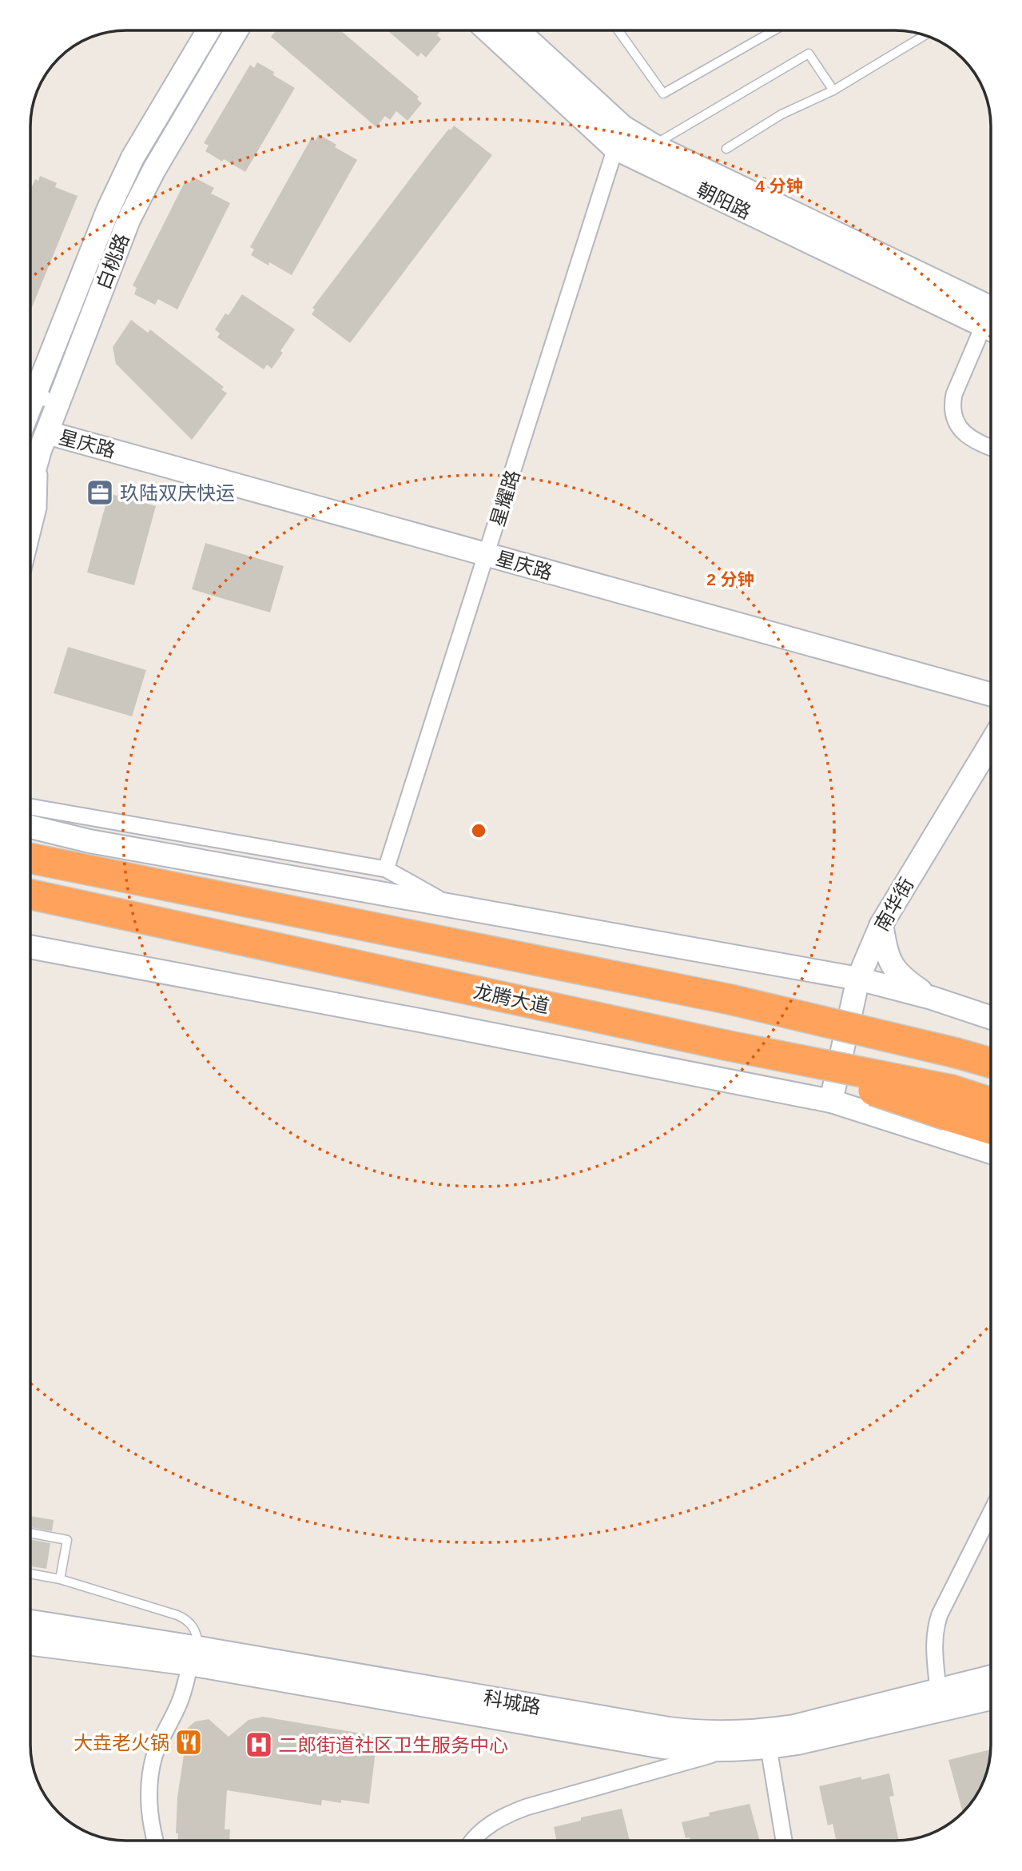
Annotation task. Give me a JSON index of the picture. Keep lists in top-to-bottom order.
{
  "streets": {
    "highway": ["龙腾大道"],
    "main road": [
      "朝阳路",
      "白桃路",
      "星庆路",
      "南华街",
      "科城路"
    ],
    "street": ["星耀路"]
  },
  "crossings": [
    ["朝阳路", "星耀路"],
    ["白桃路", "星庆路"],
    ["星庆路", "星耀路"]
  ],
  "places": {
    "office": ["玖陆双庆快运"],
    "restaurant": ["大垚老火锅"],
    "hospital": ["二郎街道社区卫生服务中心"]
  },
  "rings": ["4 分钟", "2 分钟"]
}
